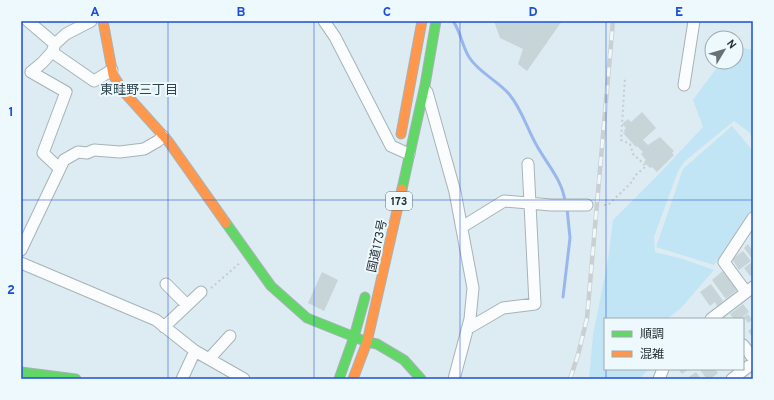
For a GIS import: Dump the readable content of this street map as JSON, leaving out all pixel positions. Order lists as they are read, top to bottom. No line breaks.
{"streets":{"main road":["173","国道173号"]},"districts":["東畦野三丁目"],"legend":["順調","混雑"],"north":"top right","grid":{"columns":["A","B","C","D","E"],"rows":["1","2"]}}
